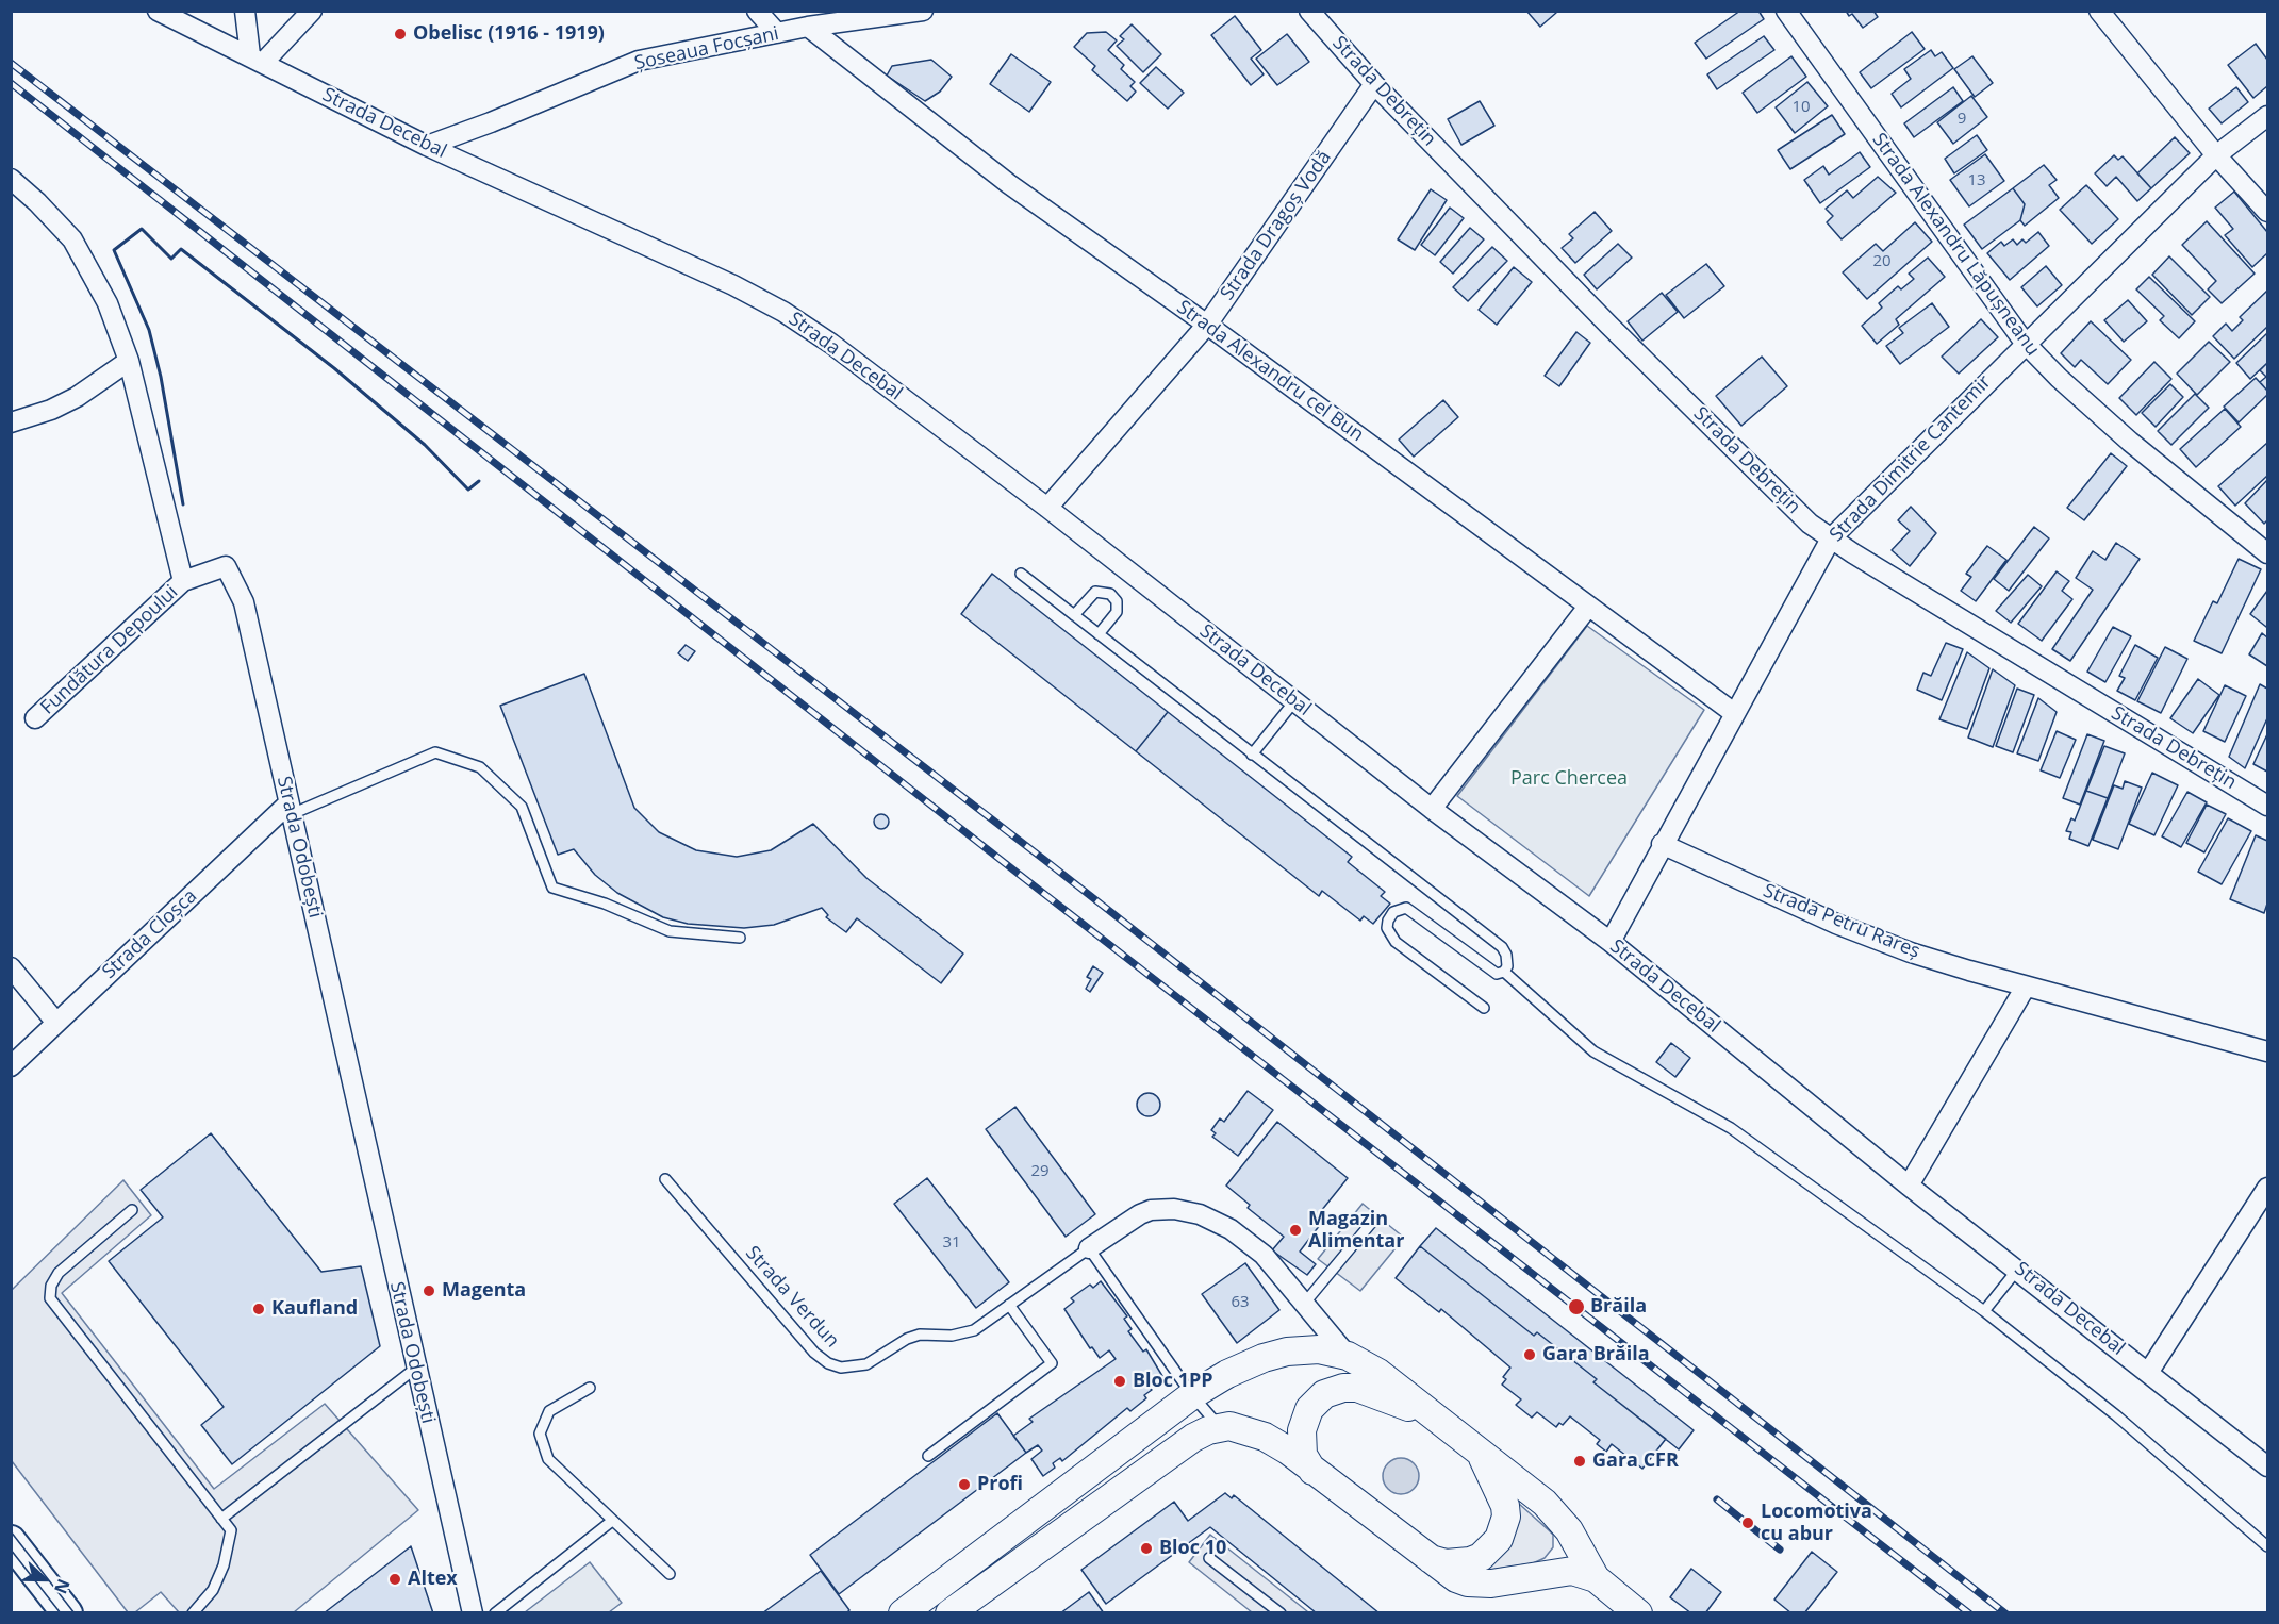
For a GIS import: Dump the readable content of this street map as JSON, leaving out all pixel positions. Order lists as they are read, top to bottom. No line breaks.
{"streets":{"street":["Șoseaua Focșani","Strada Debrețin","Strada Decebal","Strada Dragoș Vodă","Strada Alexandru Lăpușneanu","Strada Alexandru cel Bun","Strada Dimitrie Cantemir","Fundătura Depoului","Strada Odobești","Strada Petru Rareș","Strada Cloșca"],"lane":["Strada Verdun"]},"crossings":[["Șoseaua Focșani","Strada Decebal"],["Șoseaua Focșani","Strada Alexandru cel Bun"],["Strada Debrețin","Strada Dragoș Vodă"],["Strada Debrețin","Strada Dimitrie Cantemir"],["Strada Decebal","Strada Dragoș Vodă"],["Strada Decebal","Strada Dimitrie Cantemir"],["Strada Dragoș Vodă","Strada Alexandru cel Bun"],["Strada Alexandru Lăpușneanu","Strada Dimitrie Cantemir"],["Strada Alexandru cel Bun","Strada Dimitrie Cantemir"],["Strada Dimitrie Cantemir","Strada Petru Rareș"],["Fundătura Depoului","Strada Odobești"],["Strada Odobești","Strada Cloșca"]],"parks":["Parc Chercea"],"places":["Obelisc (1916 - 1919)","Magazin Alimentar","Magenta","Brăila","Kaufland","Gara Brăila","Bloc 1PP","Gara CFR","Profi","Locomotiva cu abur","Bloc 10","Altex"],"house_numbers":["10","9","13","20","29","31","63"],"north":"right"}
